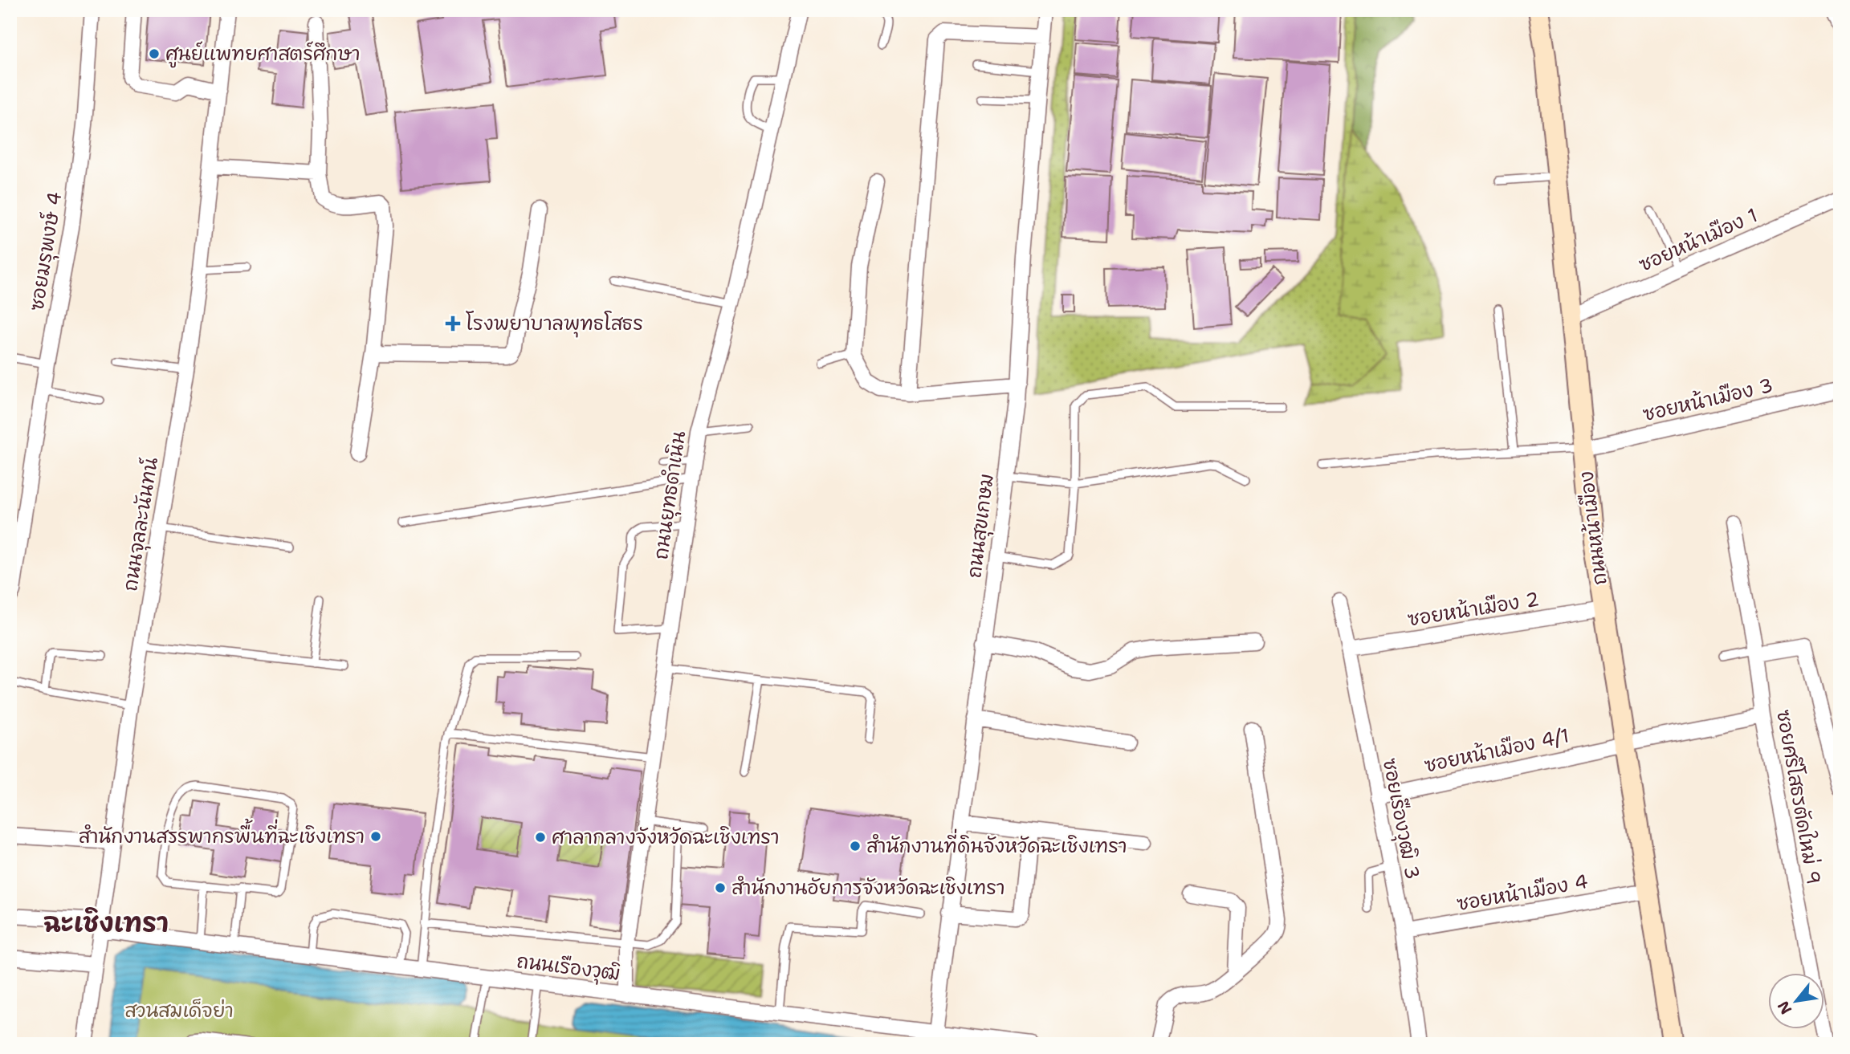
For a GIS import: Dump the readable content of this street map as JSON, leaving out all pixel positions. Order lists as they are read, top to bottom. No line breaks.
{"streets":{"street":["ซอยหน้าเมือง 1","ซอยมรุพงษ์ 4","ซอยหน้าเมือง 3","ถนนยุทธดำเนิน","ถนนจุลละนันทน์","ถนนสุขเกษม","ถนนหน้าเมือง","ซอยหน้าเมือง 2","ซอยหน้าเมือง 4/1","ซอยศรีโสธรตัดใหม่ 9","ซอยเรืองวุฒิ 3","ซอยหน้าเมือง 4","ถนนเรืองวุฒิ"]},"crossings":[["ซอยหน้าเมือง 1","ถนนหน้าเมือง"],["ซอยหน้าเมือง 3","ถนนหน้าเมือง"],["ถนนยุทธดำเนิน","ถนนเรืองวุฒิ"],["ถนนจุลละนันทน์","ถนนเรืองวุฒิ"],["ถนนสุขเกษม","ถนนเรืองวุฒิ"],["ถนนหน้าเมือง","ซอยหน้าเมือง 2"],["ถนนหน้าเมือง","ซอยหน้าเมือง 4/1"],["ถนนหน้าเมือง","ซอยหน้าเมือง 4"],["ซอยหน้าเมือง 2","ซอยเรืองวุฒิ 3"],["ซอยหน้าเมือง 4/1","ซอยศรีโสธรตัดใหม่ 9"],["ซอยหน้าเมือง 4/1","ซอยเรืองวุฒิ 3"],["ซอยเรืองวุฒิ 3","ซอยหน้าเมือง 4"]],"districts":["ฉะเชิงเทรา"],"parks":["สวนสมเด็จย่า"],"places":{"other":["ศูนย์แพทยศาสตร์ศึกษา","สำนักงานสรรพากรพื้นที่ฉะเชิงเทรา","ศาลากลางจังหวัดฉะเชิงเทรา","สำนักงานที่ดินจังหวัดฉะเชิงเทรา","สำนักงานอัยการจังหวัดฉะเชิงเทรา"],"health":["โรงพยาบาลพุทธโสธร"]},"north":"bottom left"}
